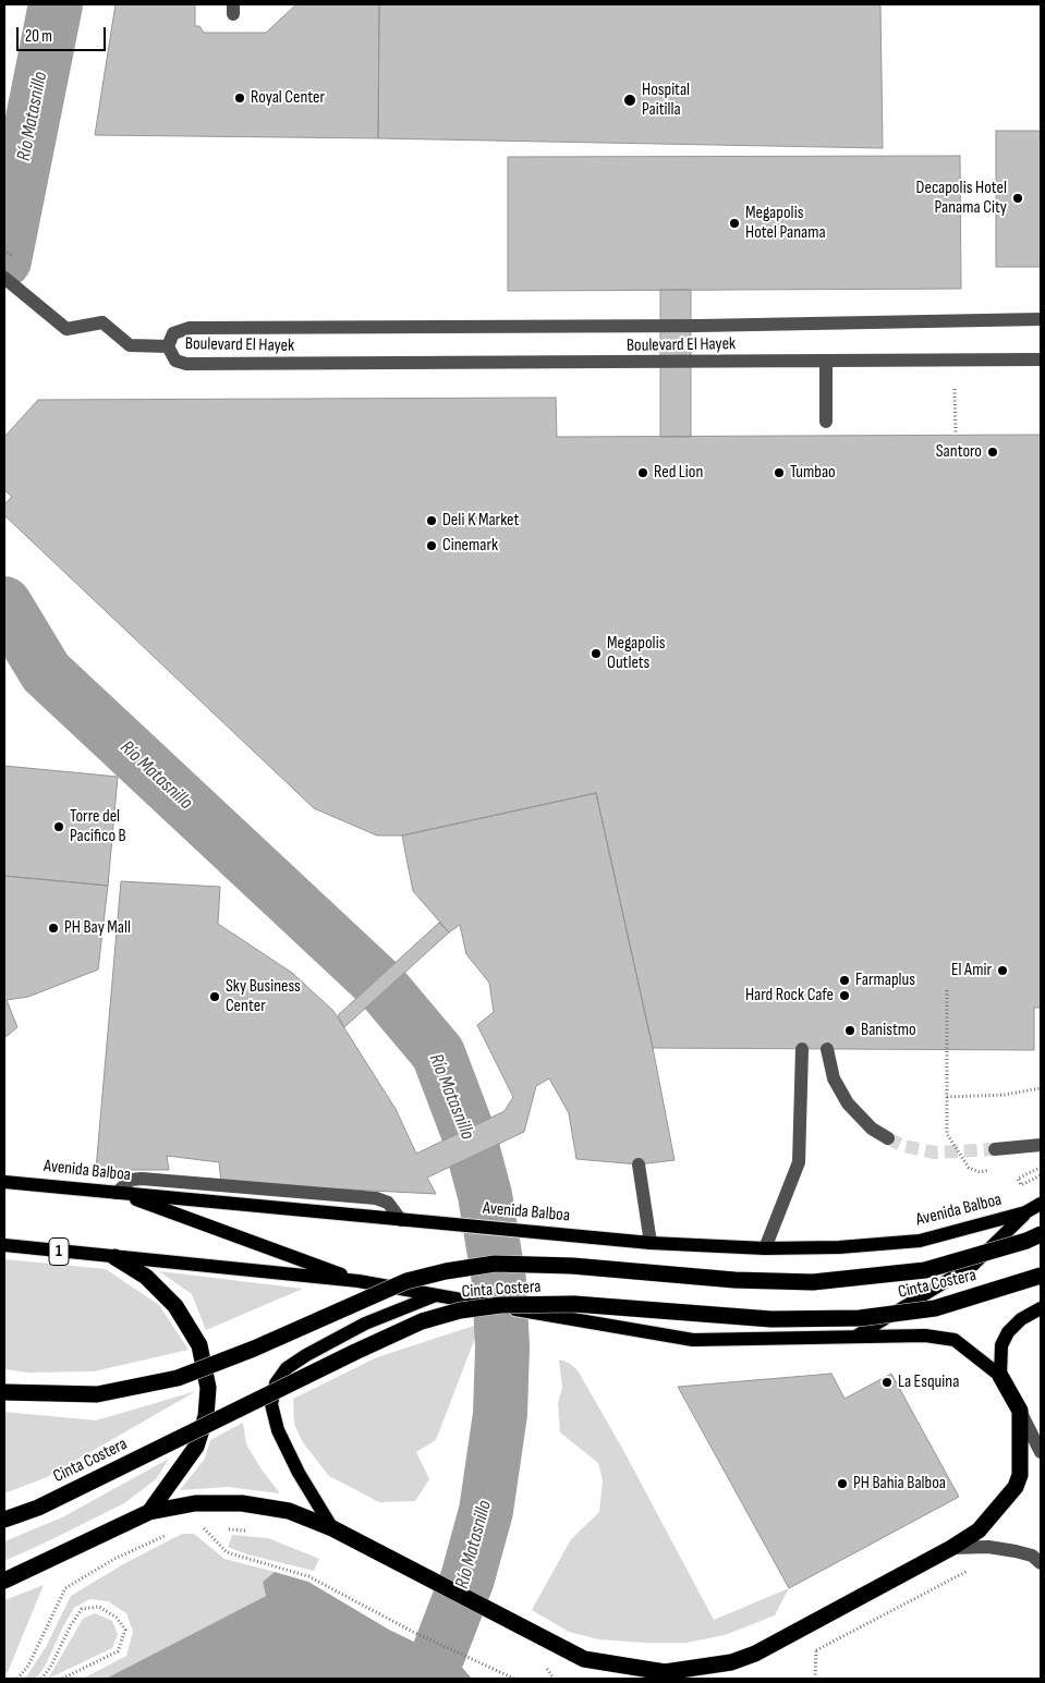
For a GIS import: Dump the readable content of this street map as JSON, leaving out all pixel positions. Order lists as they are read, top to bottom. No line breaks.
{"streets":{"highway":["Cinta Costera"],"main road":["Avenida Balboa","1"],"street":["Boulevard El Hayek"]},"water":["Río Matasnillo"],"places":["Royal Center","Hospital Paitilla","Decapolis Hotel Panama City","Megapolis Hotel Panama","Santoro","Red Lion","Tumbao","Deli K Market","Cinemark","Megapolis Outlets","Torre del Pacifico B","PH Bay Mall","El Amir","Farmaplus","Hard Rock Cafe","Sky Business Center","Banistmo","La Esquina","PH Bahia Balboa"],"scale_bar":"20 m"}
